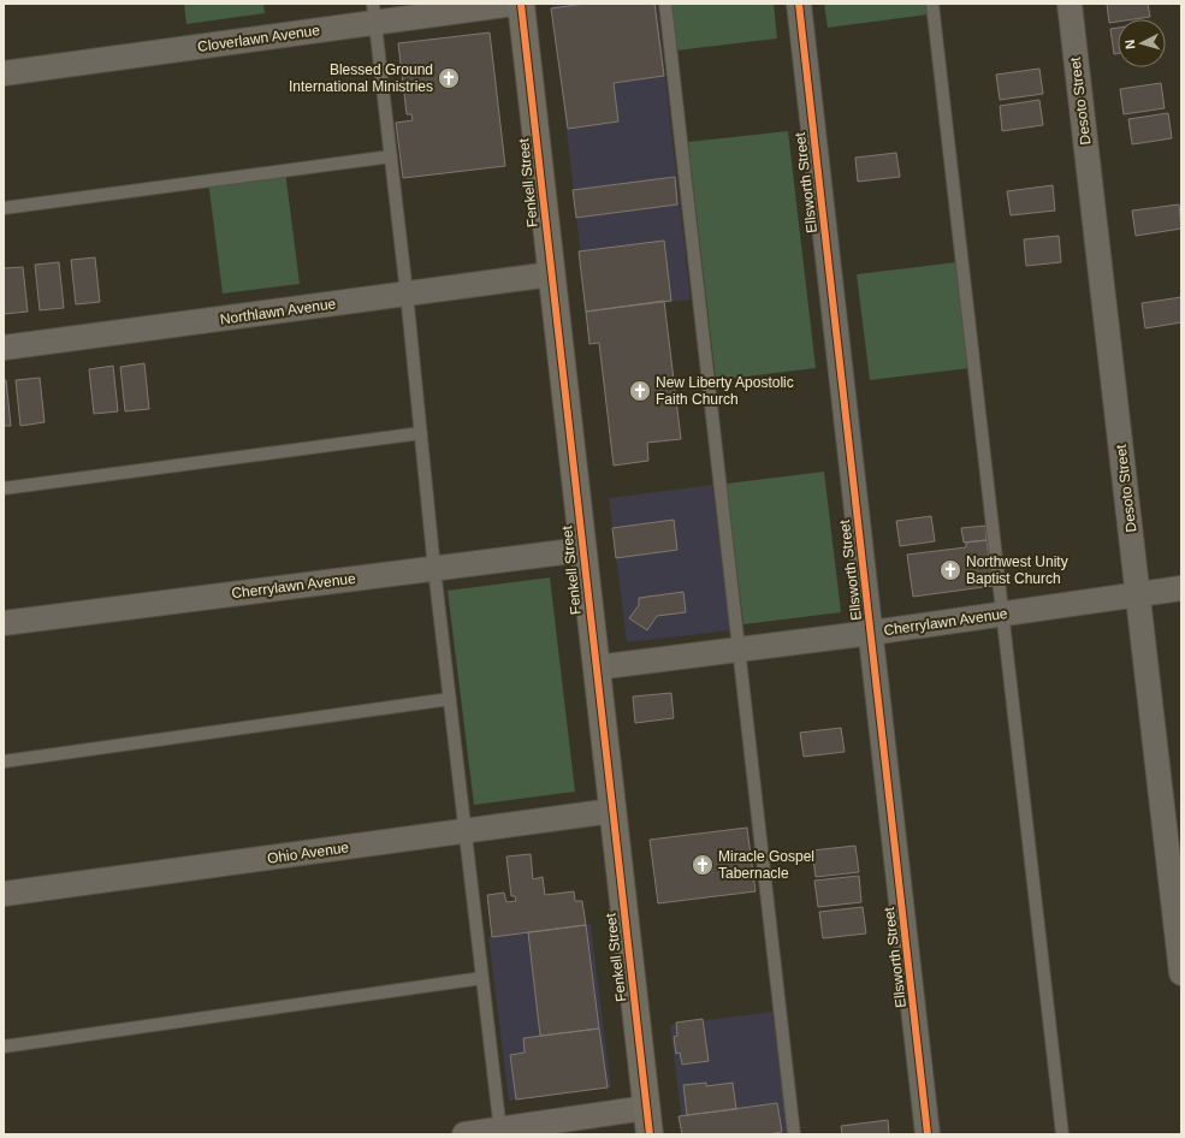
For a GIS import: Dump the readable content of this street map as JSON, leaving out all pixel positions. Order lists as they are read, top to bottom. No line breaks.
{"streets":{"street":["Cloverlawn Avenue","Desoto Street","Fenkell Street","Ellsworth Street","Northlawn Avenue","Cherrylawn Avenue","Ohio Avenue"]},"crossings":[["Desoto Street","Cherrylawn Avenue"],["Fenkell Street","Northlawn Avenue"],["Fenkell Street","Cherrylawn Avenue"],["Fenkell Street","Ohio Avenue"],["Ellsworth Street","Cherrylawn Avenue"]],"places":{"church":["Blessed Ground International Ministries","New Liberty Apostolic Faith Church","Northwest Unity Baptist Church","Miracle Gospel Tabernacle"]},"north":"left"}
